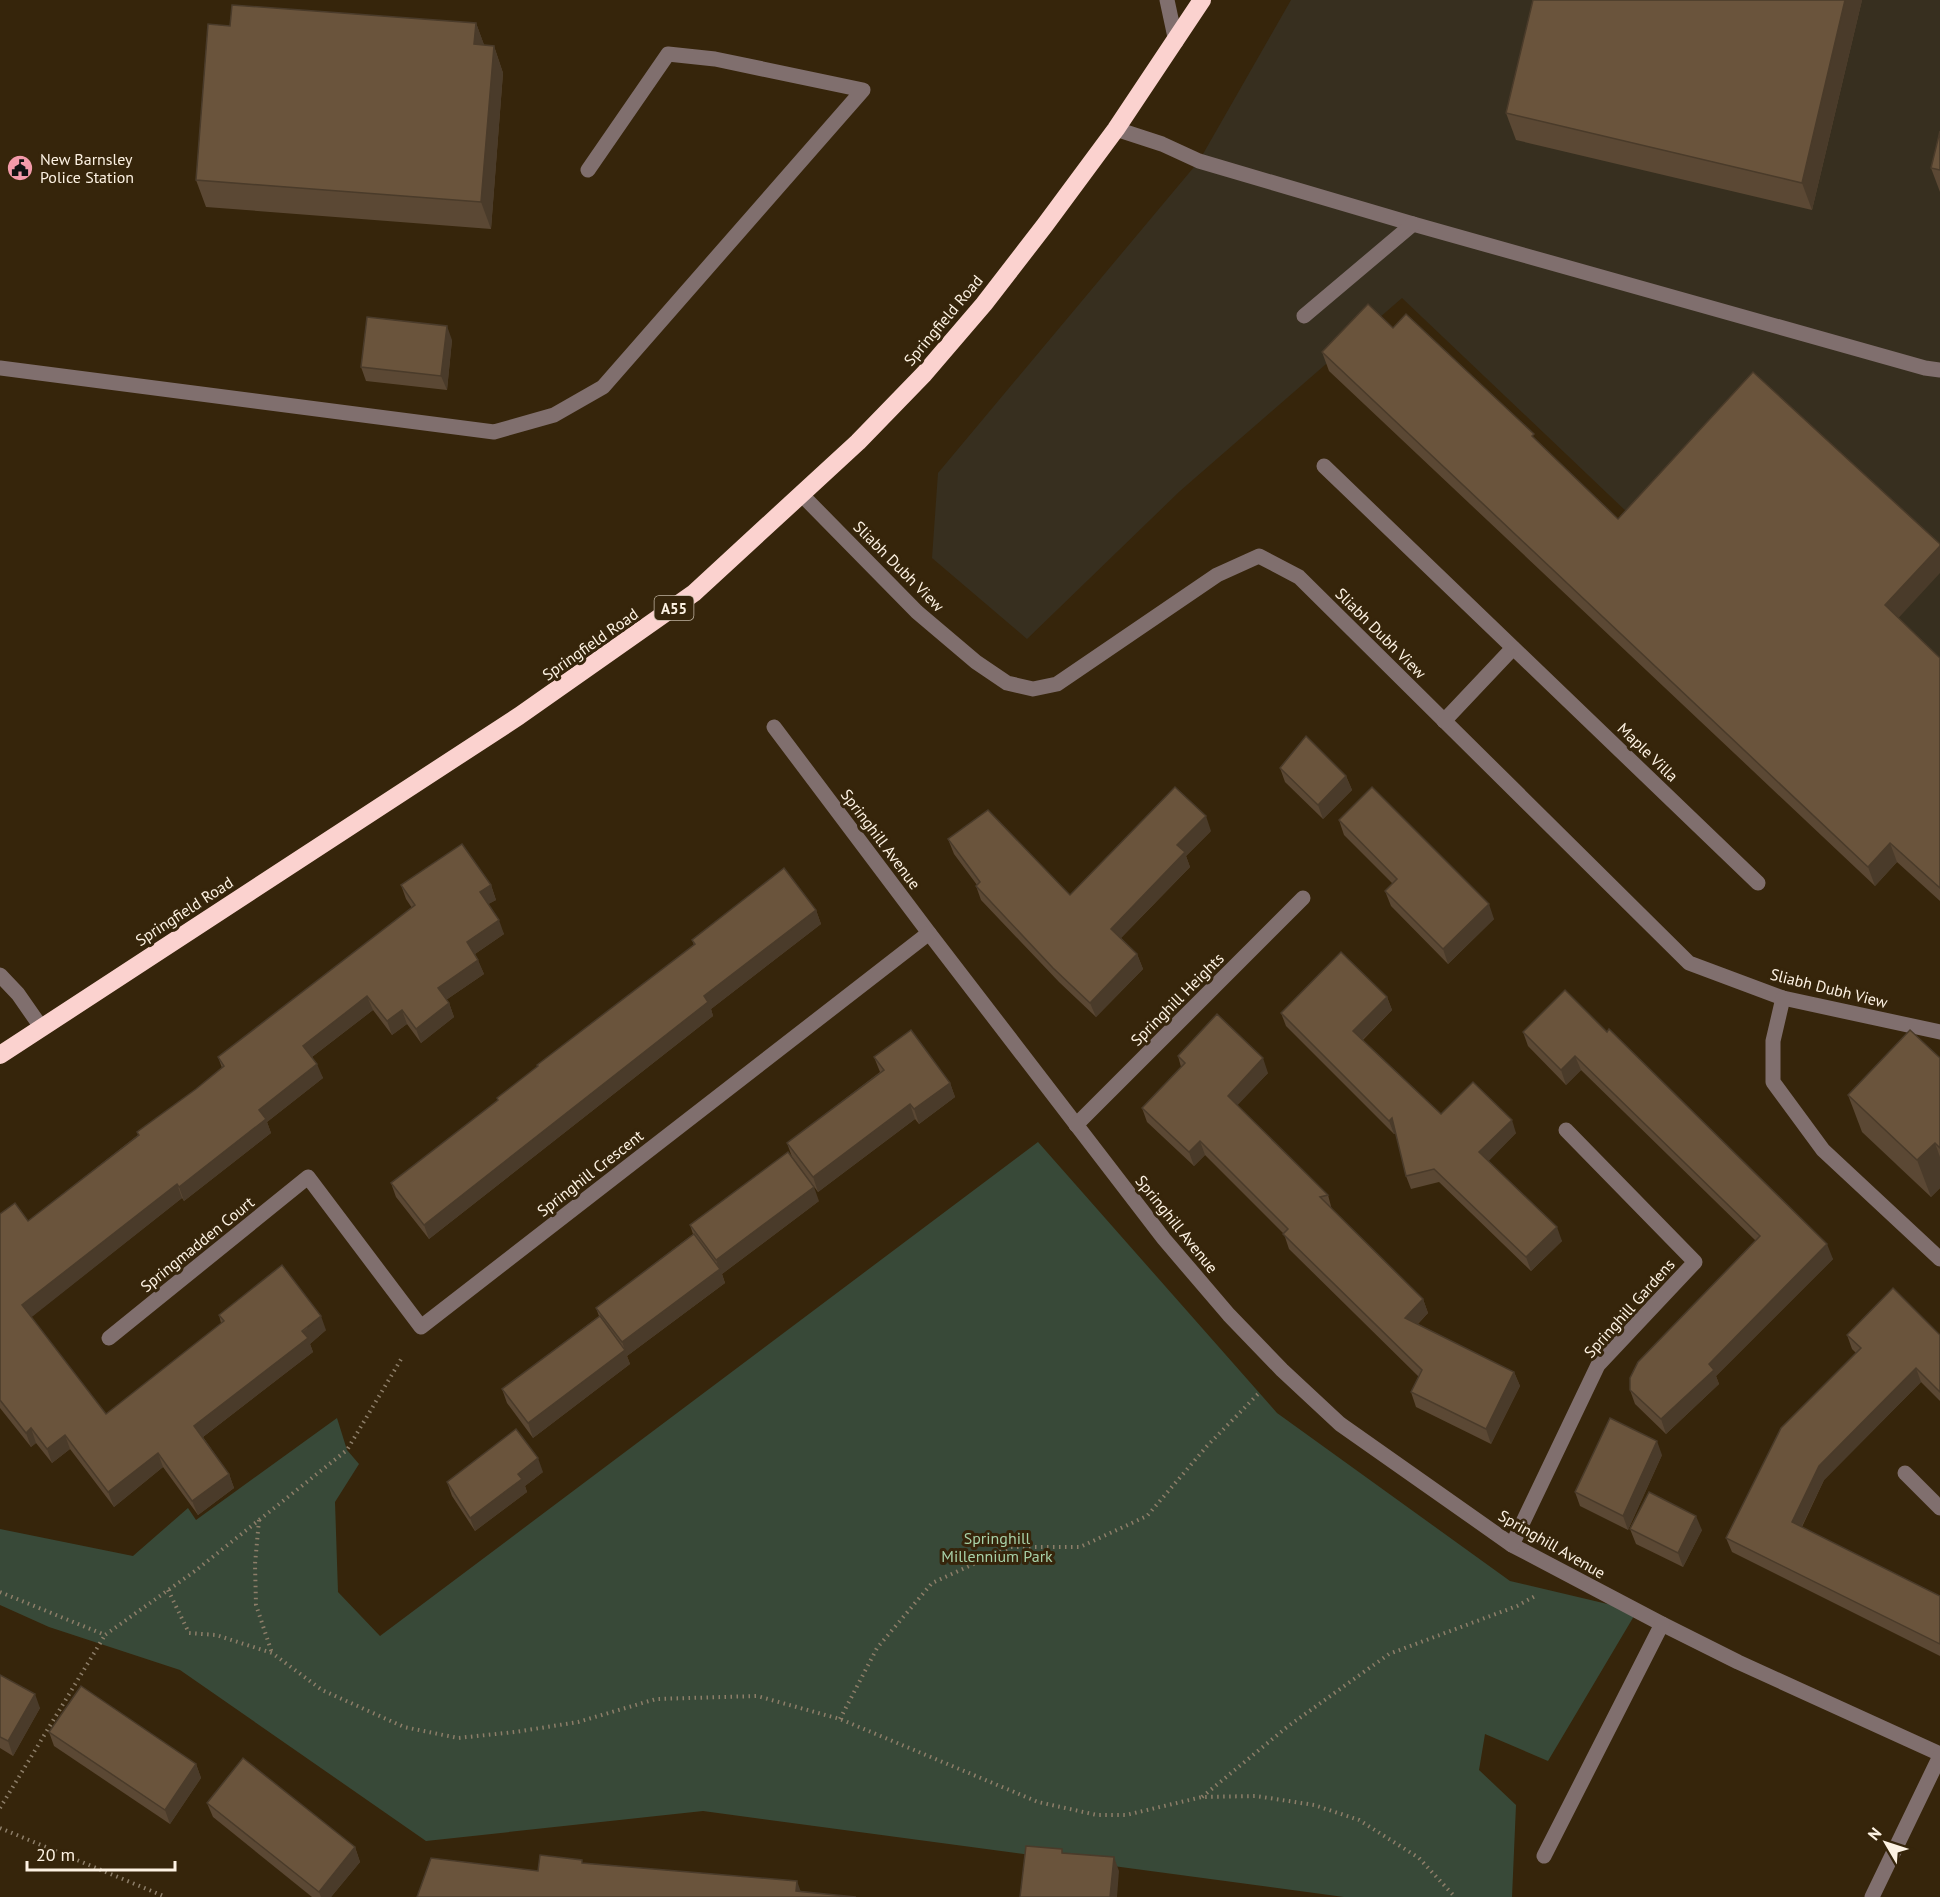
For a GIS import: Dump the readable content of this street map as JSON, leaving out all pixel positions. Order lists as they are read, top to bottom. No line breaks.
{"streets":{"highway":["Springfield Road","A55"],"street":["Sliabh Dubh View","Maple Villa","Springhill Avenue","Springhill Heights","Springhill Crescent","Springmadden Court","Springhill Gardens"]},"crossings":[["Springfield Road","Sliabh Dubh View"],["Springhill Avenue","Springhill Heights"],["Springhill Avenue","Springhill Crescent"],["Springhill Avenue","Springhill Gardens"],["Springhill Crescent","Springmadden Court"]],"parks":["Springhill Millennium Park"],"places":{"public building":["New Barnsley Police Station"]},"scale_bar":"20 m","north":"top left"}
